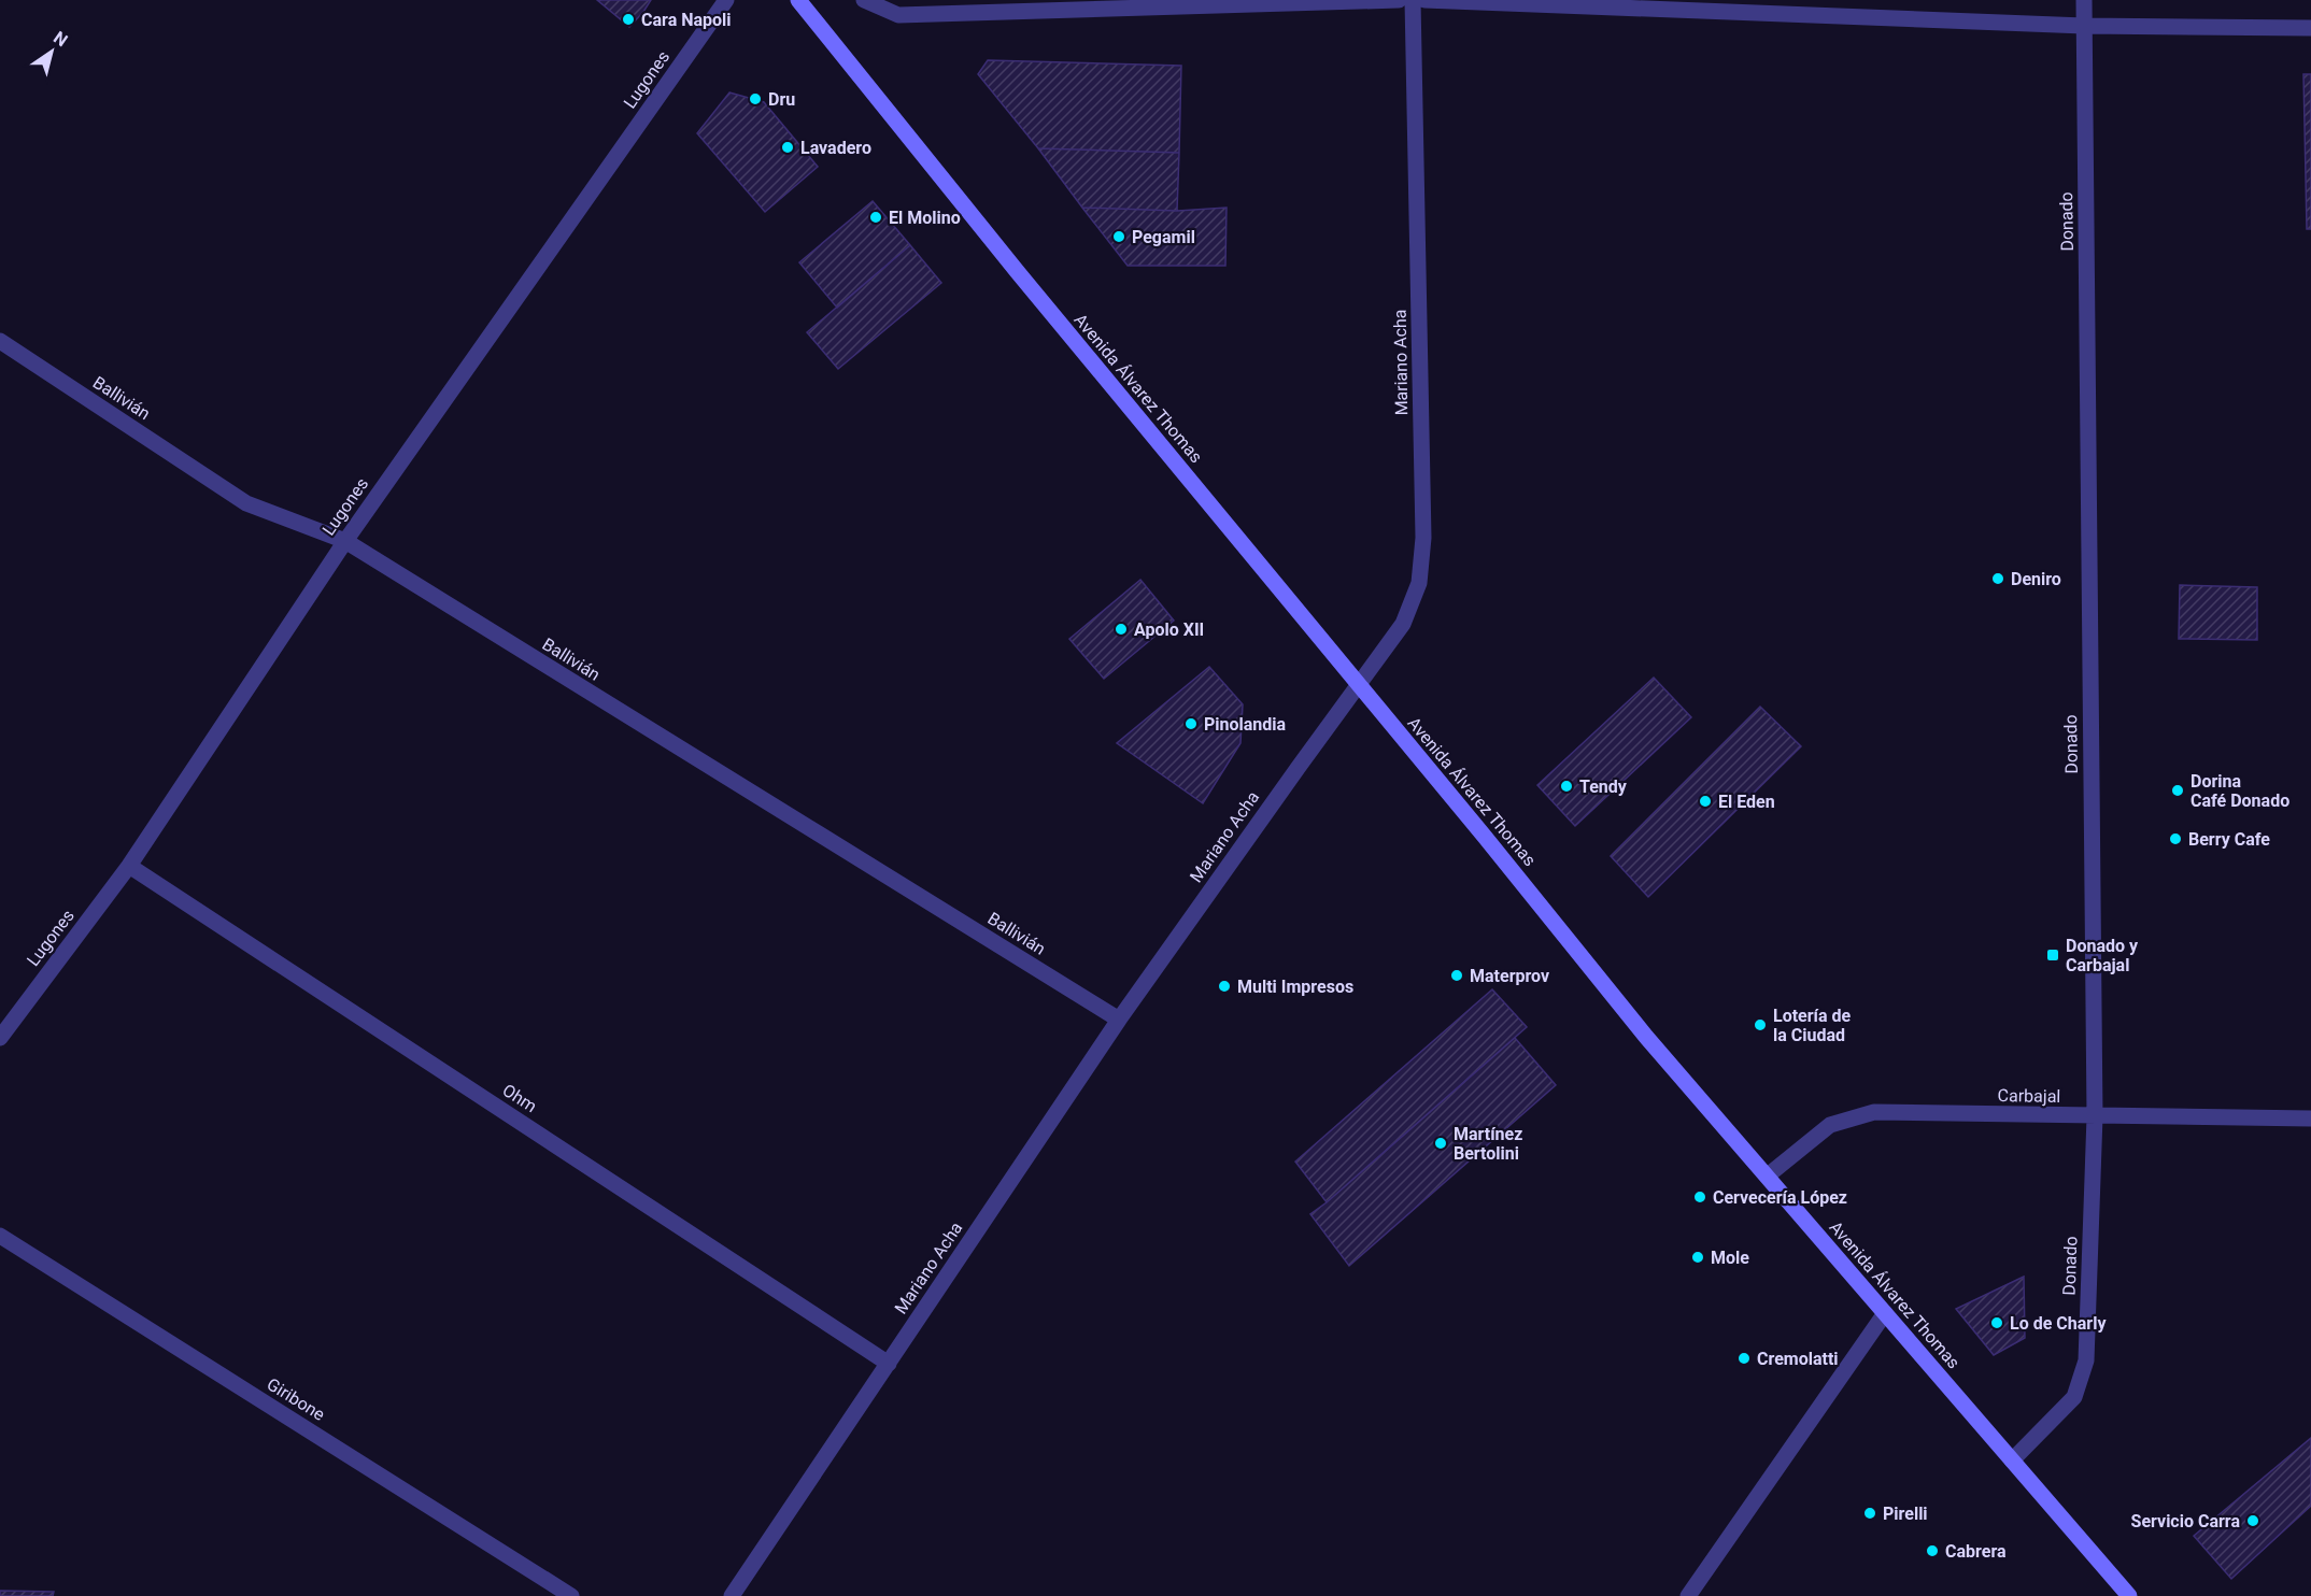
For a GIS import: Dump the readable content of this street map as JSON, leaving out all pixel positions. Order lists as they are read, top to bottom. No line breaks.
{"streets":{"main road":["Avenida Álvarez Thomas"],"street":["Lugones","Donado","Mariano Acha","Ballivián","Carbajal","Ohm","Giribone"]},"crossings":[["Lugones","Ballivián"],["Lugones","Ohm"],["Donado","Avenida Álvarez Thomas"],["Donado","Carbajal"],["Mariano Acha","Avenida Álvarez Thomas"],["Mariano Acha","Ballivián"],["Mariano Acha","Ohm"],["Avenida Álvarez Thomas","Carbajal"]],"places":{"other":["Cara Napoli","Dru","Lavadero","El Molino","Pegamil","Deniro","Apolo XII","Pinolandia","Tendy","Dorina Café Donado","El Eden","Berry Cafe","Materprov","Multi Impresos","Lotería de la Ciudad","Martínez Bertolini","Cervecería López","Mole","Lo de Charly","Cremolatti","Pirelli","Servicio Carra","Cabrera"],"transit":["Donado y Carbajal"]},"north":"top right"}
